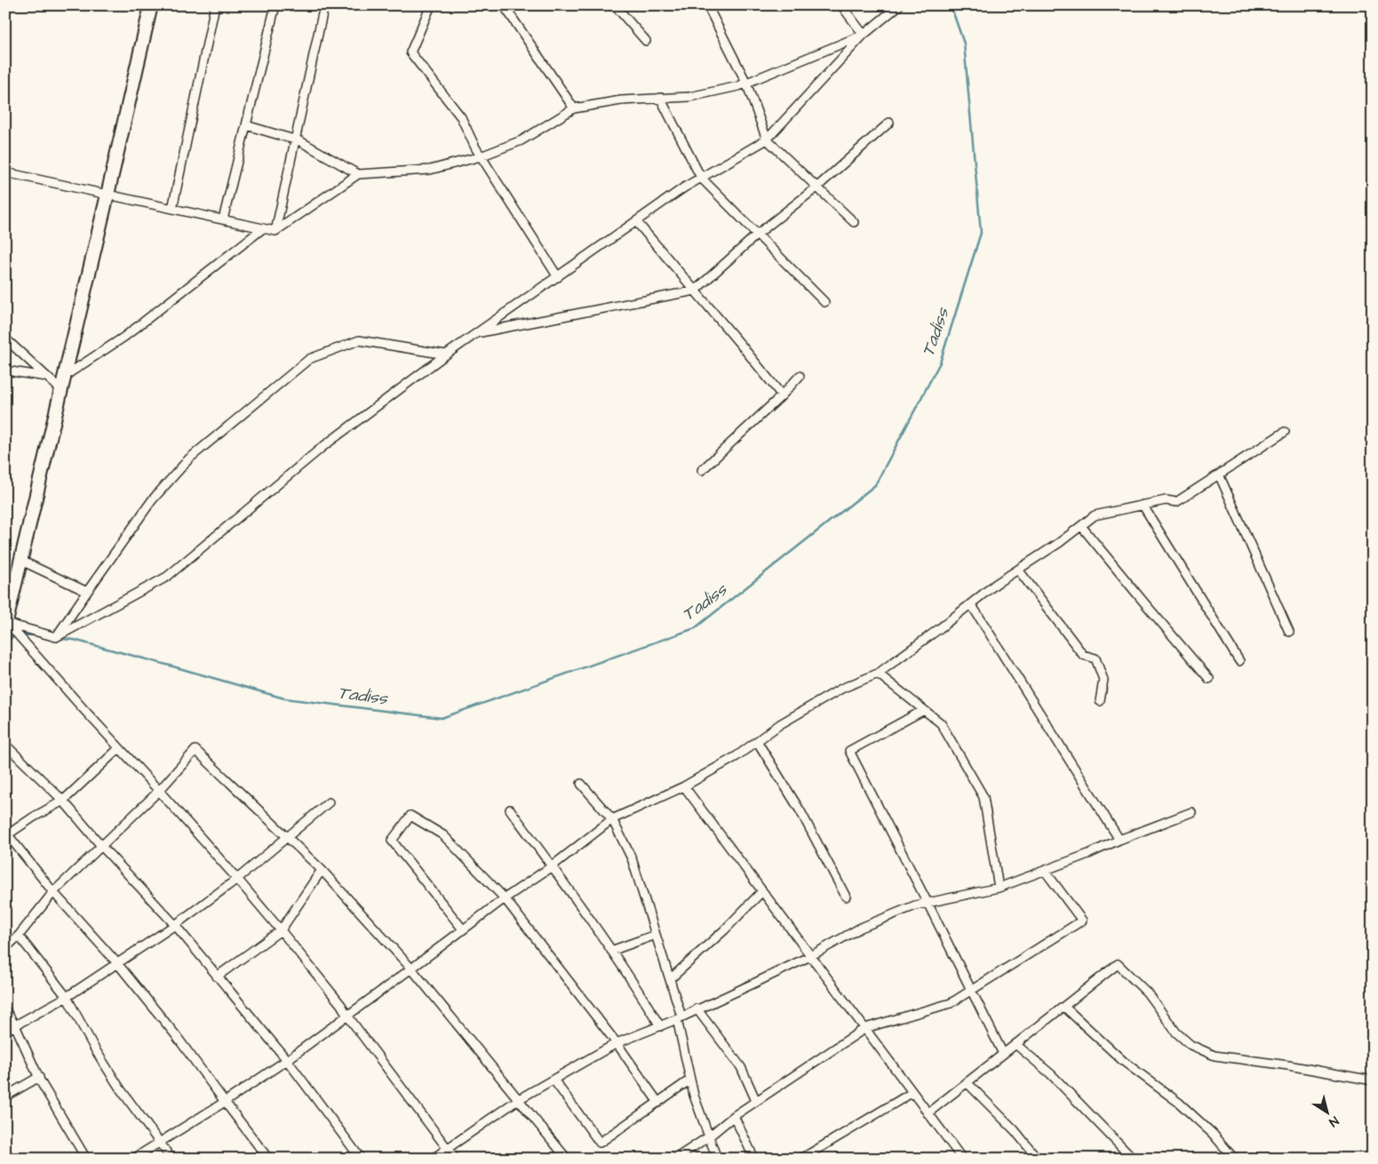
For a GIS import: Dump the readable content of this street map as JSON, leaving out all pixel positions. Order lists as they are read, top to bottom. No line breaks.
{"water":["Tadiss"],"north":"bottom right"}
